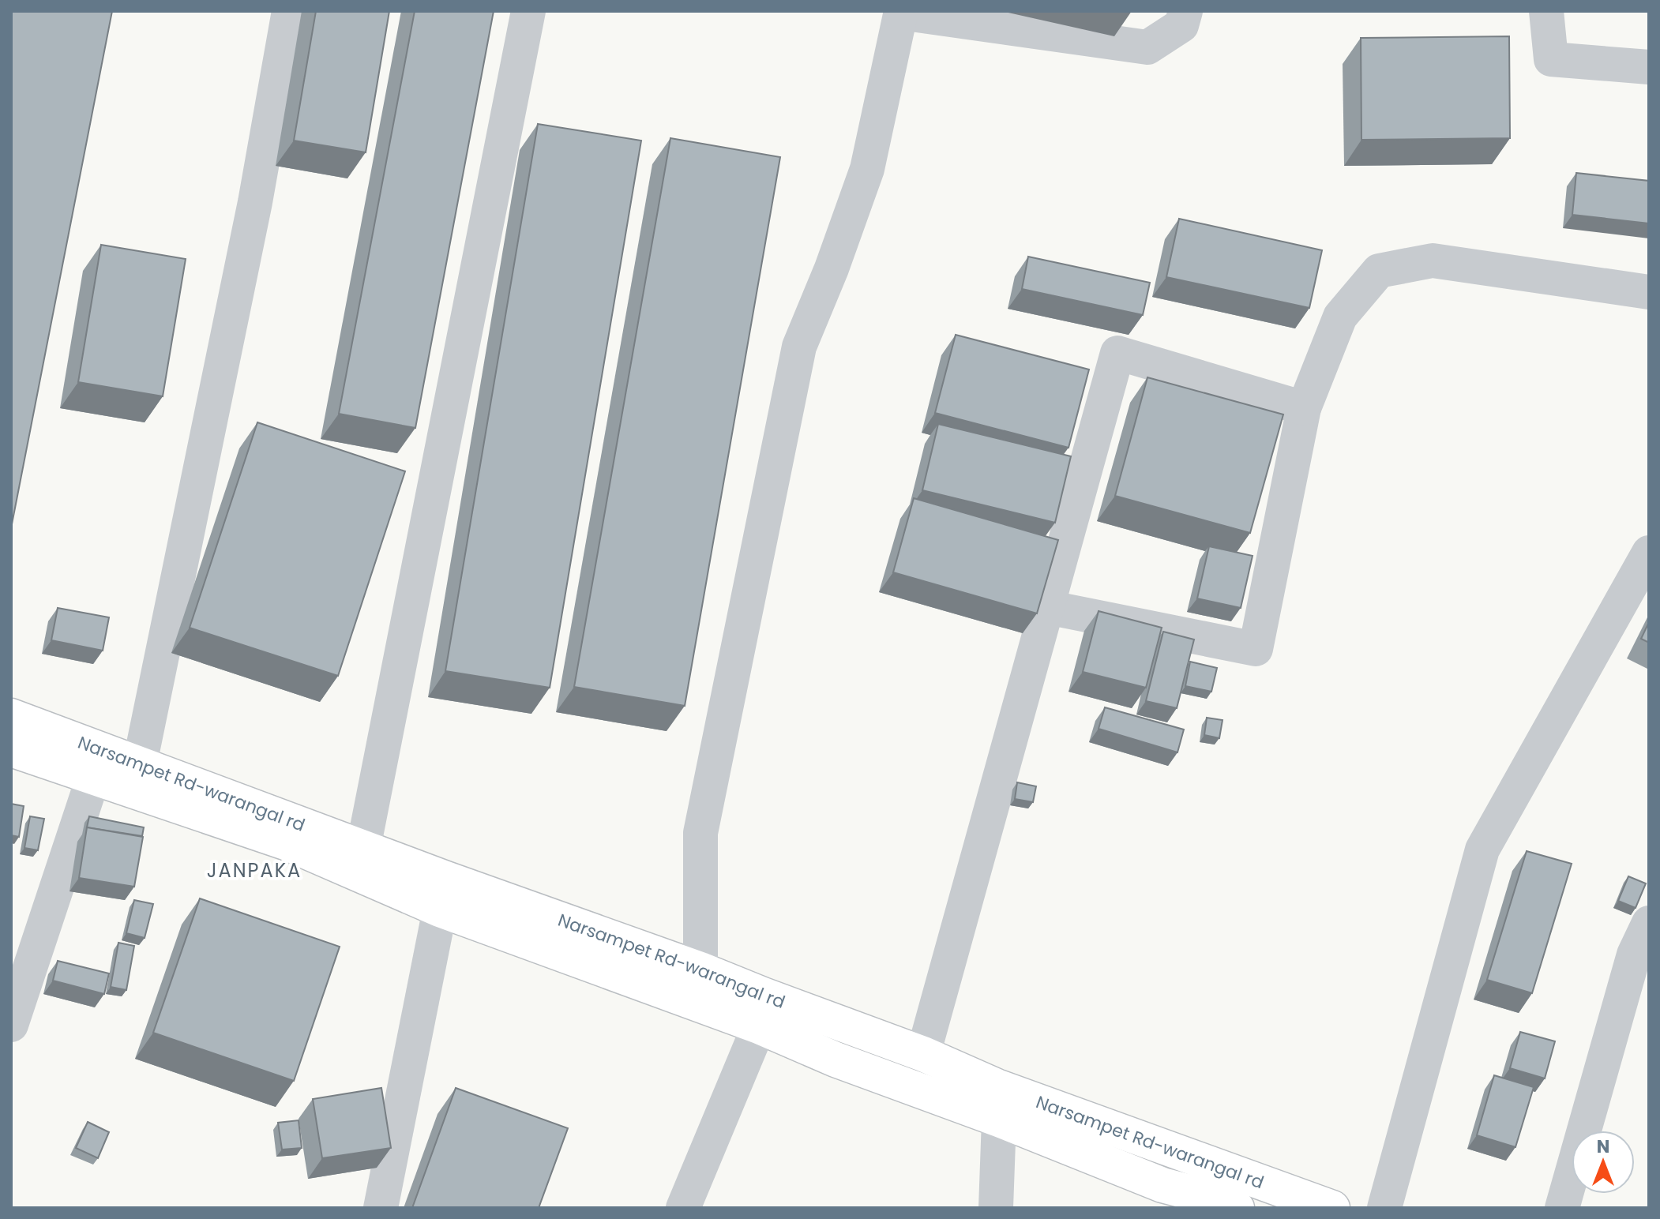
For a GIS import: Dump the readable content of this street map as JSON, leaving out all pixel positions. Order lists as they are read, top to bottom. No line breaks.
{"streets":{"main road":["Narsampet Rd-warangal rd"]},"districts":["JANPAKA"],"north":"top"}
